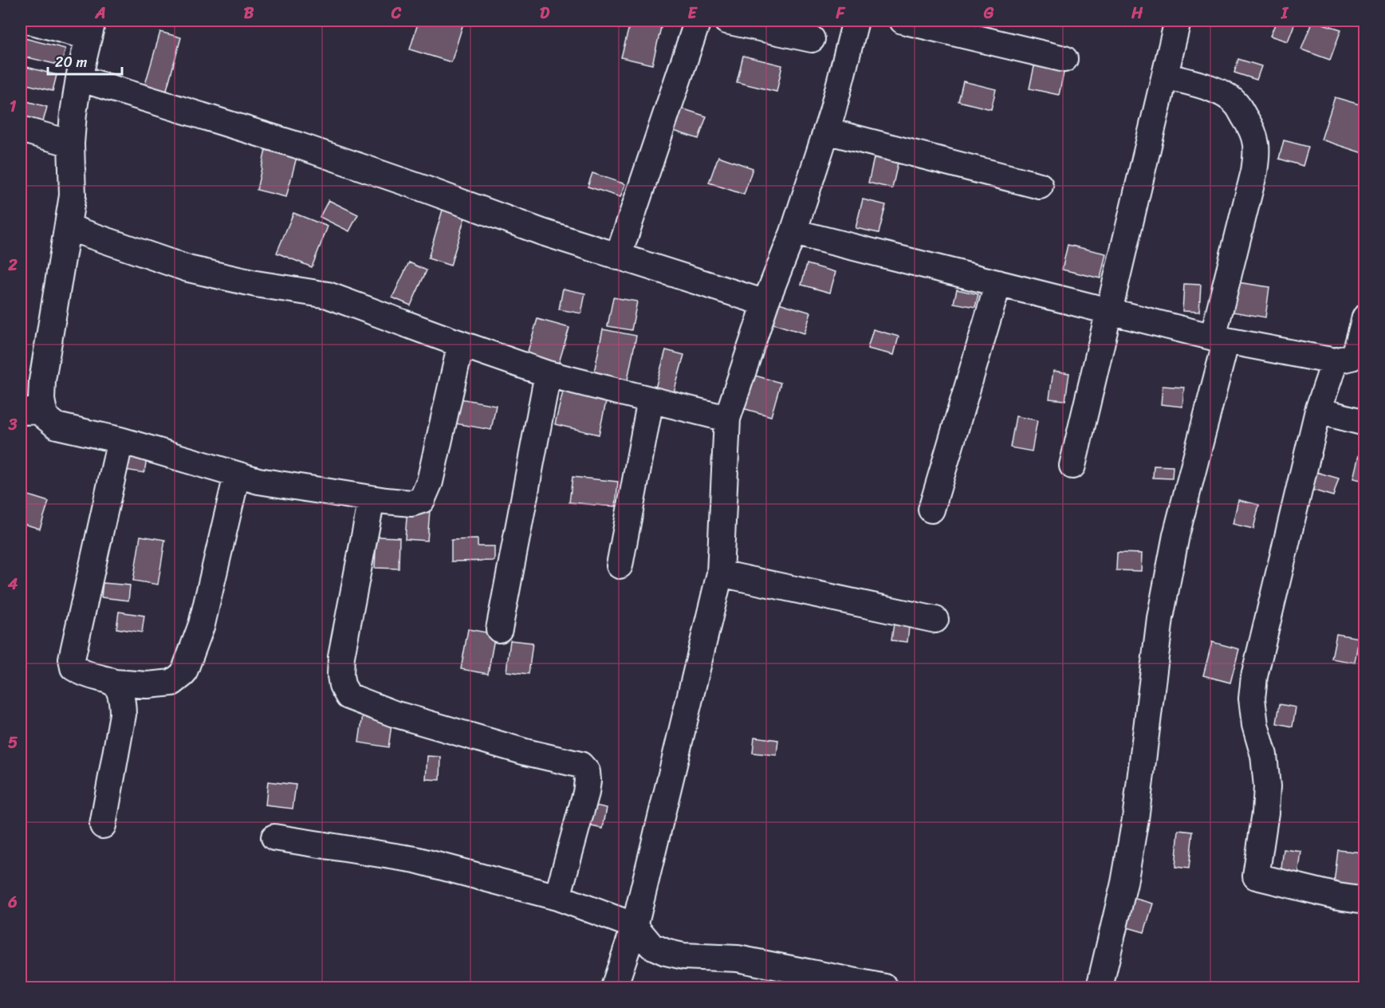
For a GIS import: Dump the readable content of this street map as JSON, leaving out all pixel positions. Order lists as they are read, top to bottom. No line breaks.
{"scale_bar":"20 m","grid":{"columns":["A","B","C","D","E","F","G","H","I"],"rows":["1","2","3","4","5","6"]}}
